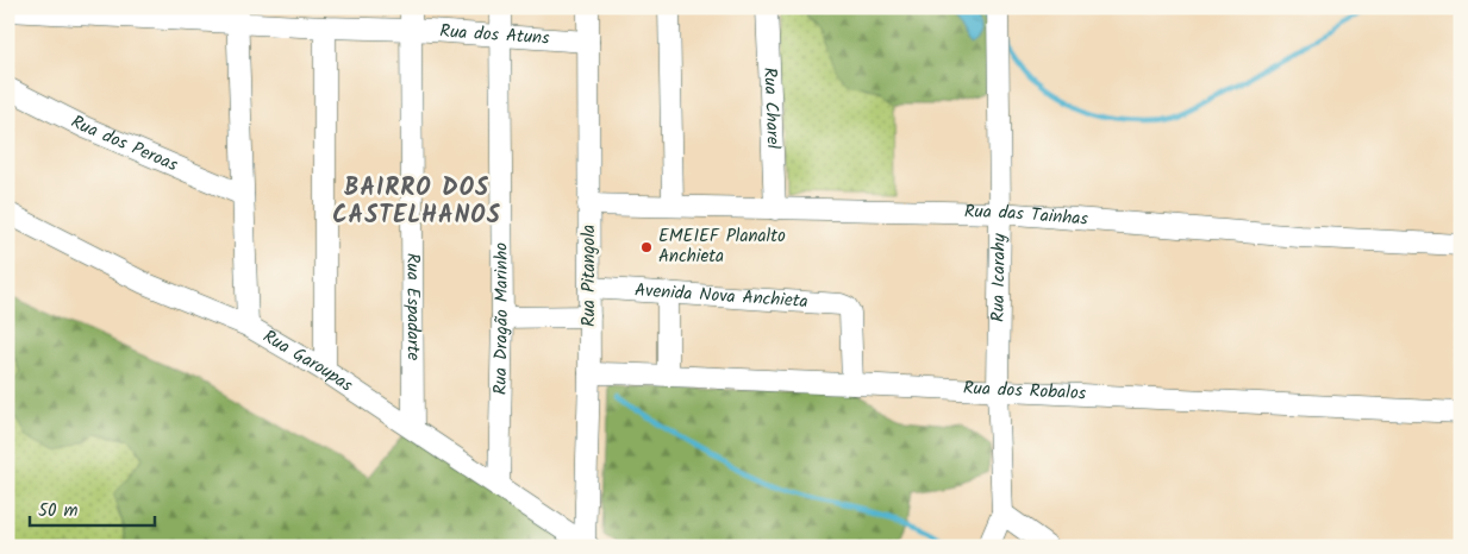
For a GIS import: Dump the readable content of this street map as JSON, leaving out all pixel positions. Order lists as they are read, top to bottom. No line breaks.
{"streets":{"street":["Rua dos Atuns","Rua Charel","Rua dos Peroas","Rua das Tainhas","Rua Pitangola","Rua Icarahy","Avenida Nova Anchieta","Rua Espadarte","Rua Dragão Marinho","Rua Garoupas","Rua dos Robalos"]},"crossings":[["Rua dos Atuns","Rua Pitangola"],["Rua dos Atuns","Rua Espadarte"],["Rua dos Atuns","Rua Dragão Marinho"],["Rua Charel","Rua das Tainhas"],["Rua das Tainhas","Rua Pitangola"],["Rua das Tainhas","Rua Icarahy"],["Rua Pitangola","Avenida Nova Anchieta"],["Rua Pitangola","Rua Garoupas"],["Rua Pitangola","Rua dos Robalos"],["Rua Icarahy","Rua dos Robalos"],["Avenida Nova Anchieta","Rua dos Robalos"],["Rua Espadarte","Rua Garoupas"],["Rua Dragão Marinho","Rua Garoupas"]],"districts":["BAIRRO DOS CASTELHANOS"],"places":["EMEIEF Planalto Anchieta"],"scale_bar":"50 m"}
